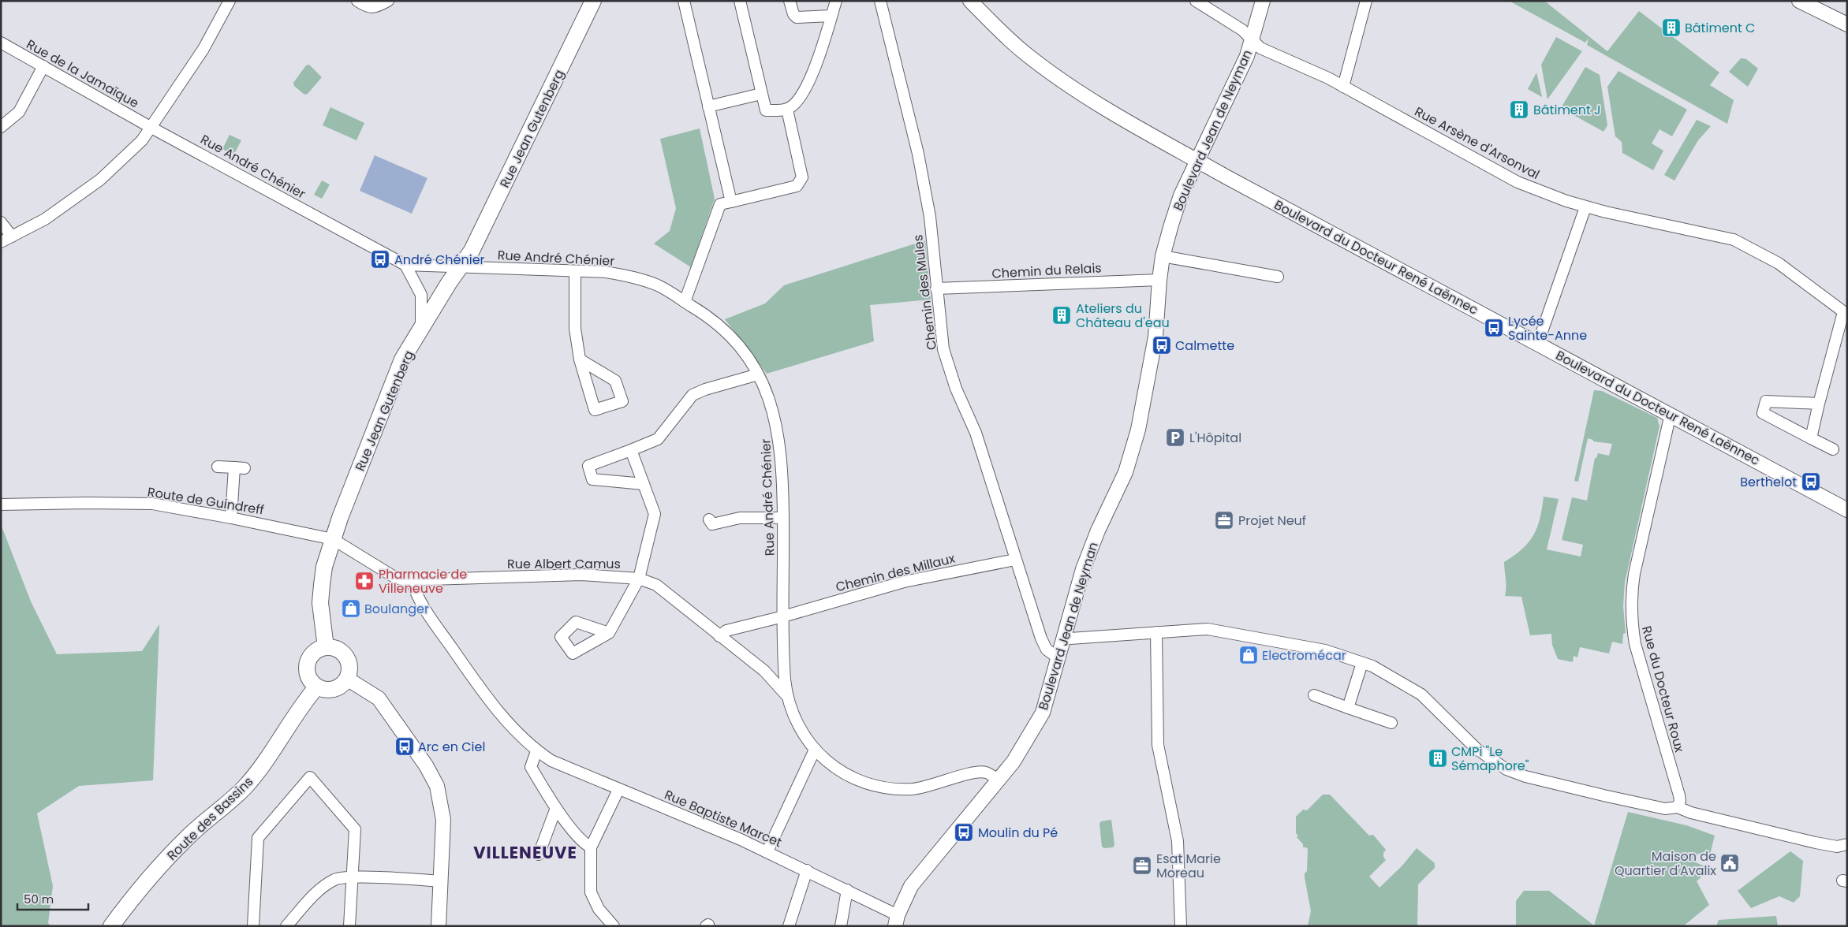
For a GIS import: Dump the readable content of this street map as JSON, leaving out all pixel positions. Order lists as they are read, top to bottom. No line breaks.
{"streets":{"main road":["Rue Jean Gutenberg","Route des Bassins"],"street":["Rue de la Jamaïque","Boulevard Jean de Neyman","Rue Arsène d'Arsonval","Rue André Chénier","Boulevard du Docteur René Laënnec","Chemin du Relais","Chemin des Mules","Route de Guindreff","Rue Albert Camus","Chemin des Millaux","Rue du Docteur Roux","Rue Baptiste Marcet"]},"crossings":[["Rue de la Jamaïque","Rue André Chénier"],["Rue Jean Gutenberg","Rue André Chénier"],["Rue Jean Gutenberg","Route de Guindreff"],["Rue Jean Gutenberg","Route des Bassins"],["Boulevard Jean de Neyman","Rue Arsène d'Arsonval"],["Boulevard Jean de Neyman","Boulevard du Docteur René Laënnec"],["Boulevard Jean de Neyman","Chemin du Relais"],["Boulevard Jean de Neyman","Chemin des Mules"],["Boulevard Jean de Neyman","Rue Albert Camus"],["Boulevard Jean de Neyman","Rue Baptiste Marcet"],["Rue André Chénier","Rue Albert Camus"],["Rue André Chénier","Chemin des Millaux"],["Boulevard du Docteur René Laënnec","Rue du Docteur Roux"],["Chemin du Relais","Chemin des Mules"],["Chemin des Mules","Chemin des Millaux"],["Rue Albert Camus","Chemin des Millaux"],["Rue Albert Camus","Rue Baptiste Marcet"]],"districts":["VILLENEUVE"],"places":{"building":["Bâtiment C","Bâtiment J","Ateliers du Château d'eau","CMPi \"Le Sémaphore\""],"bus stop":["André Chénier","Lycée Sainte-Anne","Calmette","Berthelot","Arc en Ciel","Moulin du Pé"],"parking":["L'Hôpital"],"office":["Projet Neuf","Esat Marie Moreau"],"pharmacy":["Pharmacie de Villeneuve"],"shop":["Boulanger","Electromécar"],"public building":["Maison de Quartier d'Avalix"]},"scale_bar":"50 m"}
